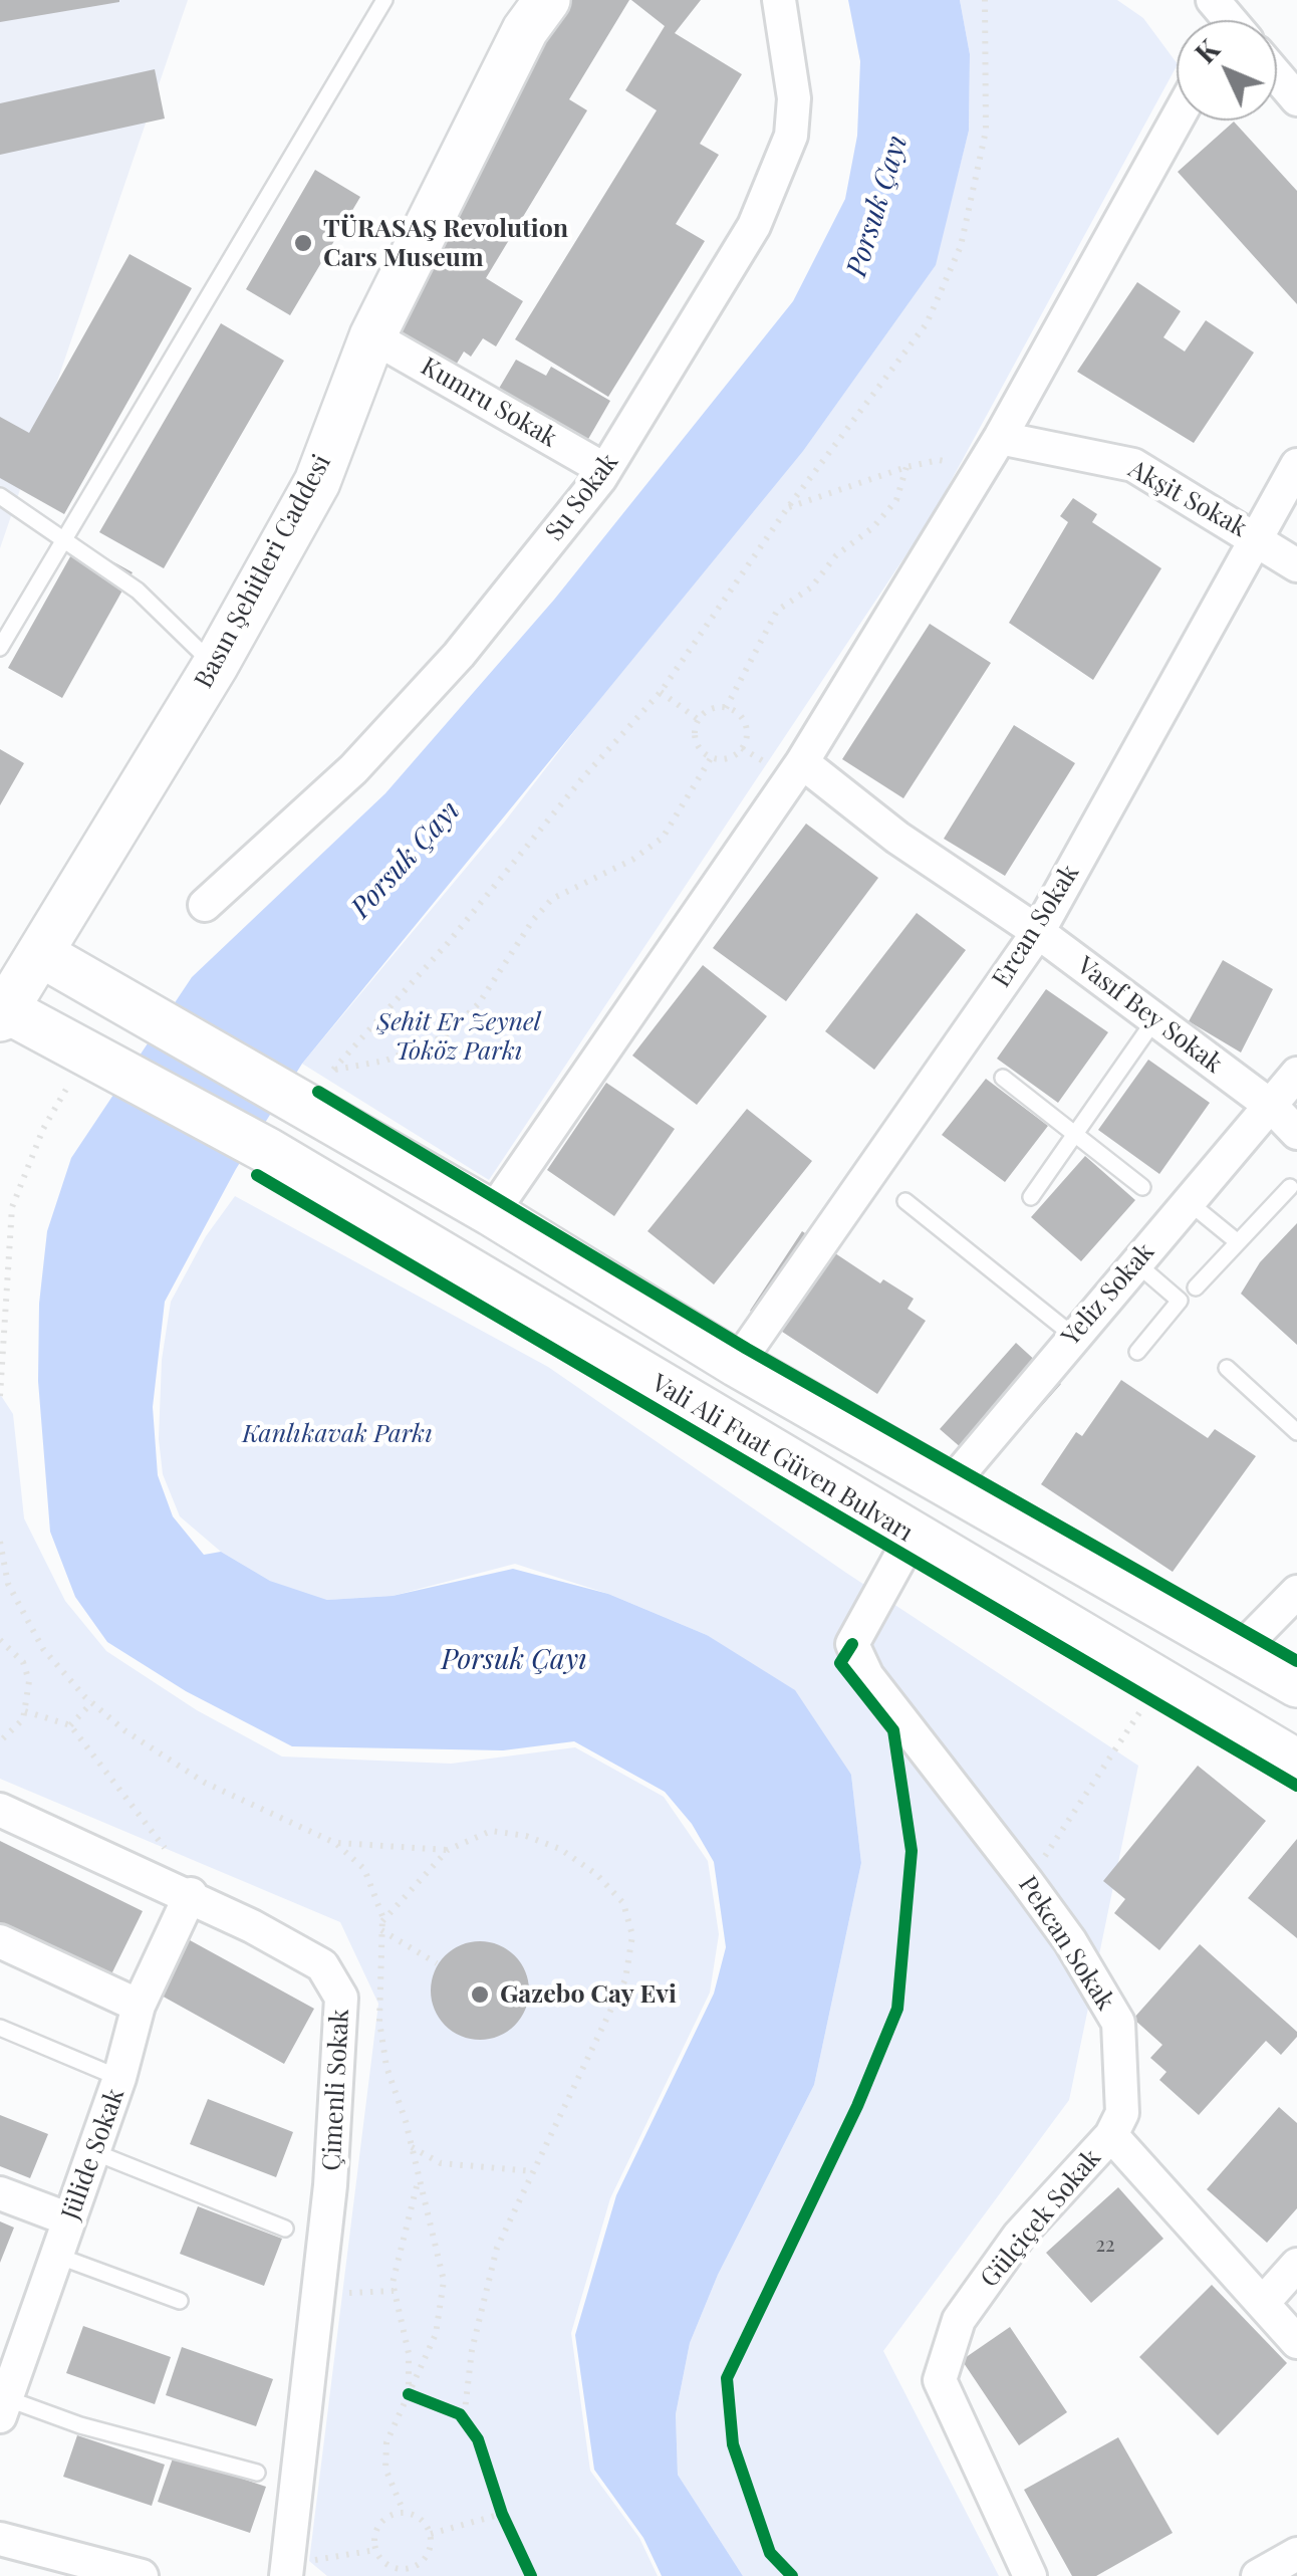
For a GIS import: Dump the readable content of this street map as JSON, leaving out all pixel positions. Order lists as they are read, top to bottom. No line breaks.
{"streets":{"main road":["Basın Şehitleri Caddesi","Vali Ali Fuat Güven Bulvarı"],"street":["Kumru Sokak","Su Sokak","Akşit Sokak","Ercan Sokak","Vasıf Bey Sokak","Yeliz Sokak","Pekcan Sokak","Çimenli Sokak","Jülide Sokak","Gülçiçek Sokak"]},"crossings":[["Kumru Sokak","Su Sokak"],["Kumru Sokak","Basın Şehitleri Caddesi"],["Akşit Sokak","Ercan Sokak"],["Basın Şehitleri Caddesi","Vali Ali Fuat Güven Bulvarı"],["Ercan Sokak","Vasıf Bey Sokak"],["Vasıf Bey Sokak","Yeliz Sokak"],["Vali Ali Fuat Güven Bulvarı","Pekcan Sokak"],["Pekcan Sokak","Gülçiçek Sokak"],["Çimenli Sokak","Jülide Sokak"]],"water":["Porsuk Çayı"],"parks":["Şehit Er Zeynel Toköz Parkı","Kanlıkavak Parkı"],"places":["TÜRASAŞ Revolution Cars Museum","Gazebo Cay Evi"],"house_numbers":["22"],"north":"top left"}
